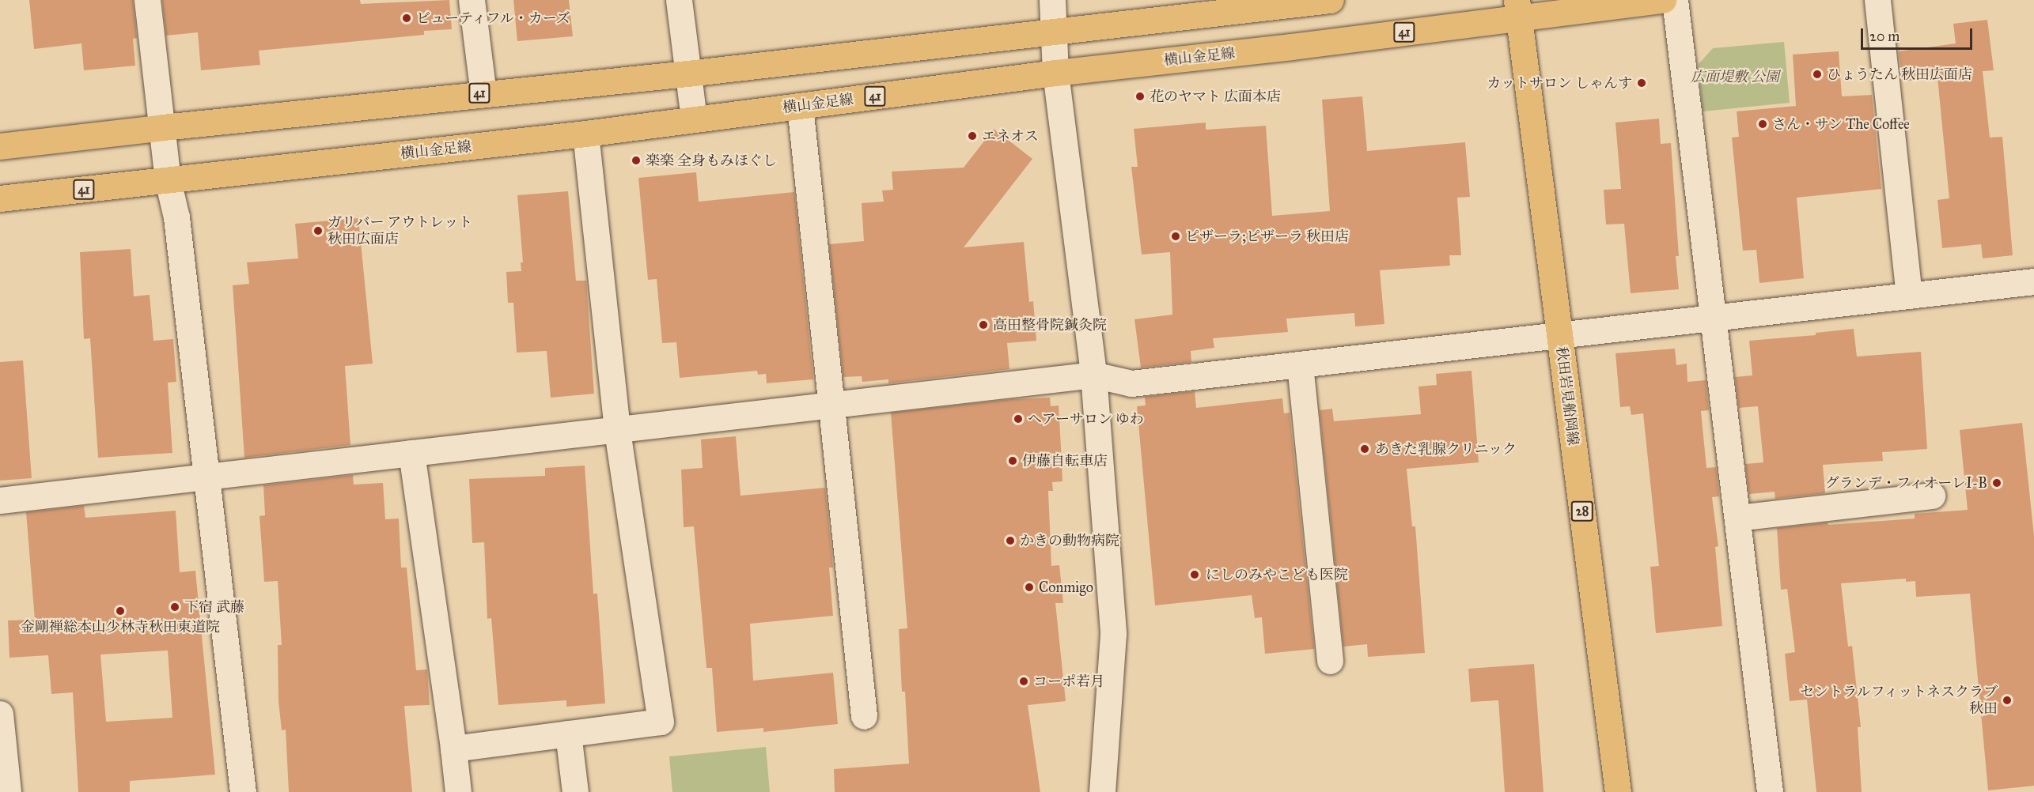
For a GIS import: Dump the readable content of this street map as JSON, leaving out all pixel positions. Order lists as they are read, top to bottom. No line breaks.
{"streets":{"main road":["41","横山金足線","秋田岩見船岡線","28"]},"crossings":[["横山金足線","秋田岩見船岡線"]],"parks":["広面堤敷 公園"],"places":["ビューティフル・カーズ","ひょうたん 秋田広面店","カットサロン しゃんす","花のヤマト 広面本店","さん・サン The Coffee","エネオス","楽楽 全身もみほぐし","ガリバー アウトレット 秋田広面店","ピザーラ;ピザーラ 秋田店","高田整骨院鍼灸院","ヘアーサロン ゆわ","あきた乳腺クリニック","伊藤自転車店","グランデ・フィオーレI-B","かきの動物病院","にしのみやこども医院","Conmigo","下宿 武藤","金剛禅総本山少林寺秋田東道院","コーポ若月","セントラルフィットネスクラブ 秋田"],"scale_bar":"20 m"}
